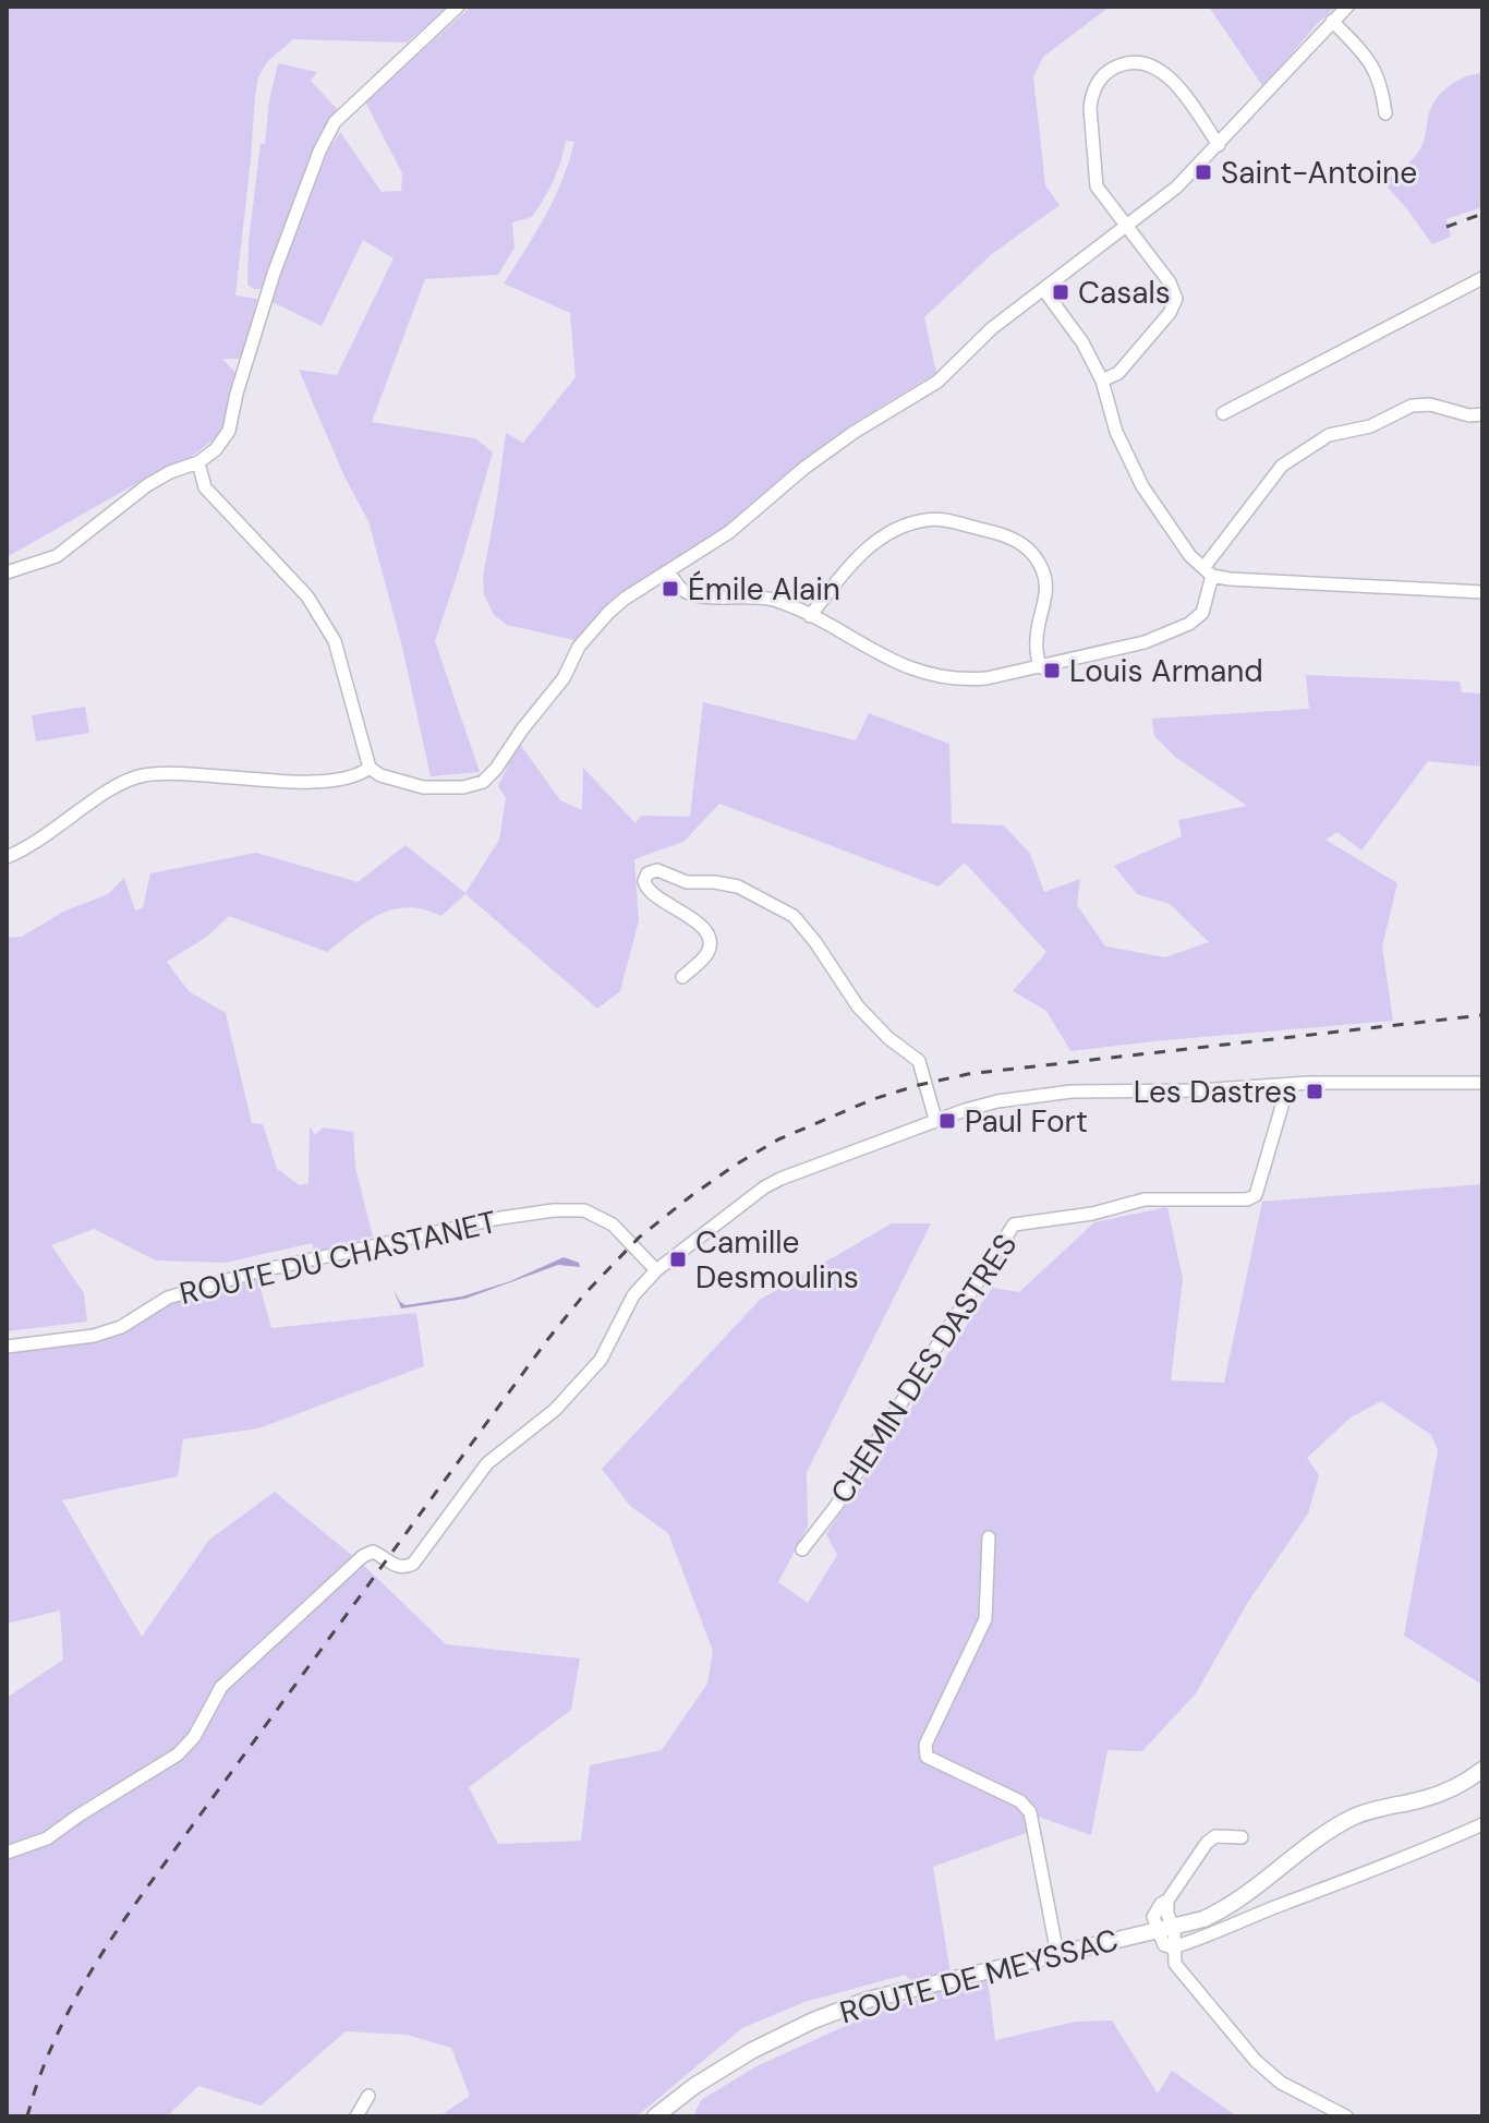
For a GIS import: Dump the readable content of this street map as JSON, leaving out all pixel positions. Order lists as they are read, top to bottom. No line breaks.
{"streets":{"main road":["ROUTE DE MEYSSAC"],"street":["ROUTE DU CHASTANET","CHEMIN DES DASTRES"]},"places":{"transit":["Saint-Antoine","Casals","Émile Alain","Louis Armand","Les Dastres","Paul Fort","Camille Desmoulins"]}}
